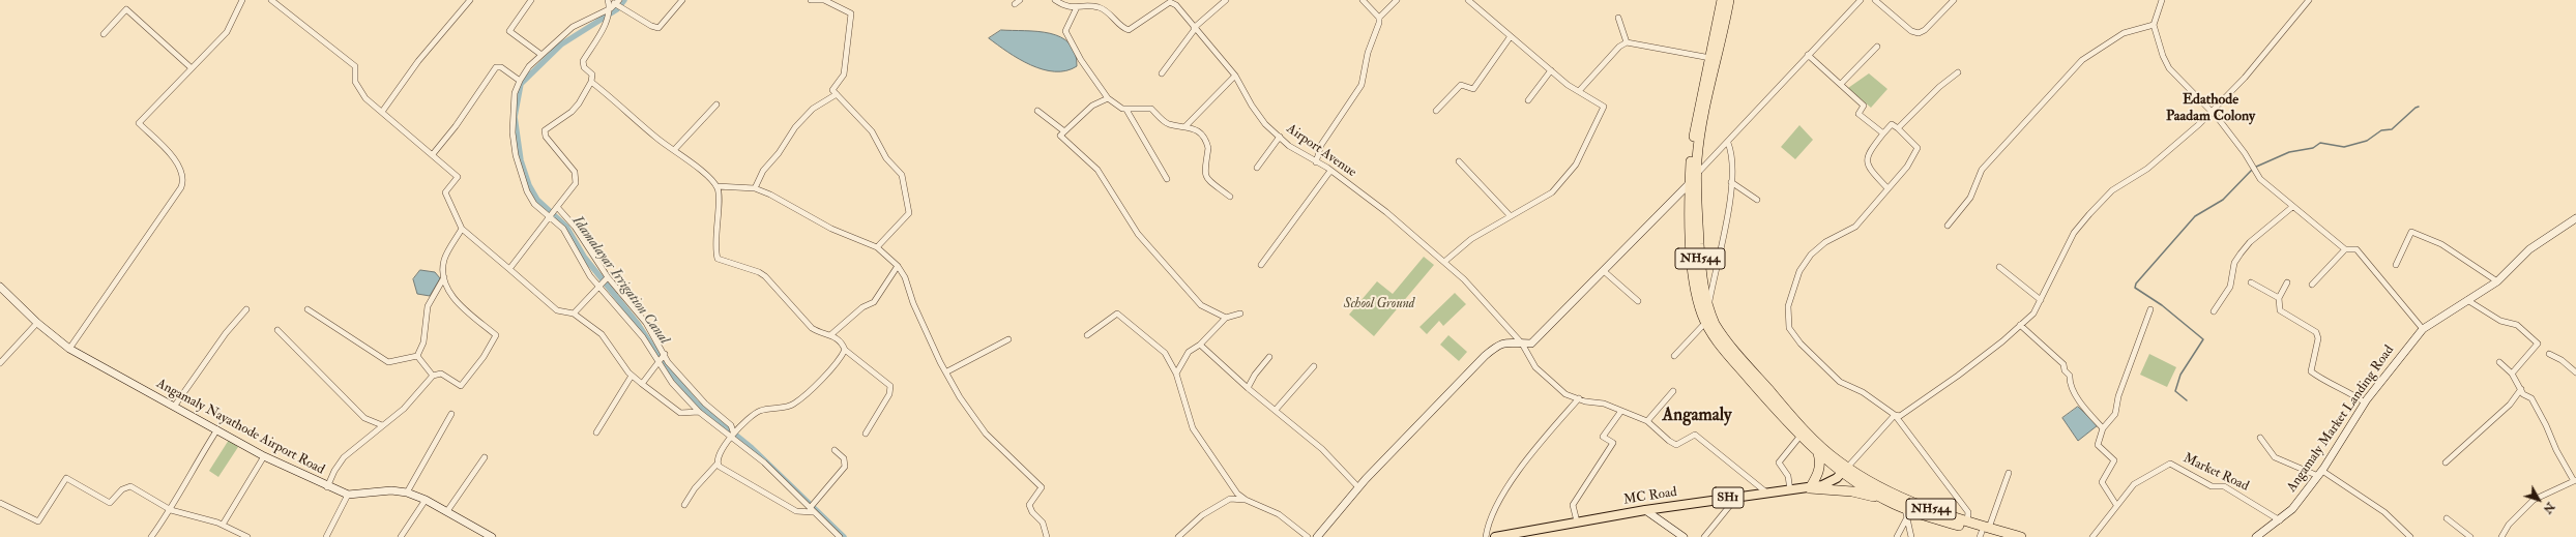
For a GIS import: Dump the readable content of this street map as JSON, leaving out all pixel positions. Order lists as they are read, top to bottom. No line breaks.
{"streets":{"highway":["NH544","SH1"],"main road":["Angamaly Market Landing Road","Angamaly Nayathode Airport Road","MC Road"],"street":["Airport Avenue","Market Road"]},"crossings":[["NH544","MC Road"],["NH544","SH1"],["Angamaly Market Landing Road","Market Road"],["MC Road","SH1"]],"districts":["Edathode Paadam Colony","Angamaly"],"water":["Idamalayar Irrigation Canal"],"parks":["School Ground"],"north":"bottom right"}
